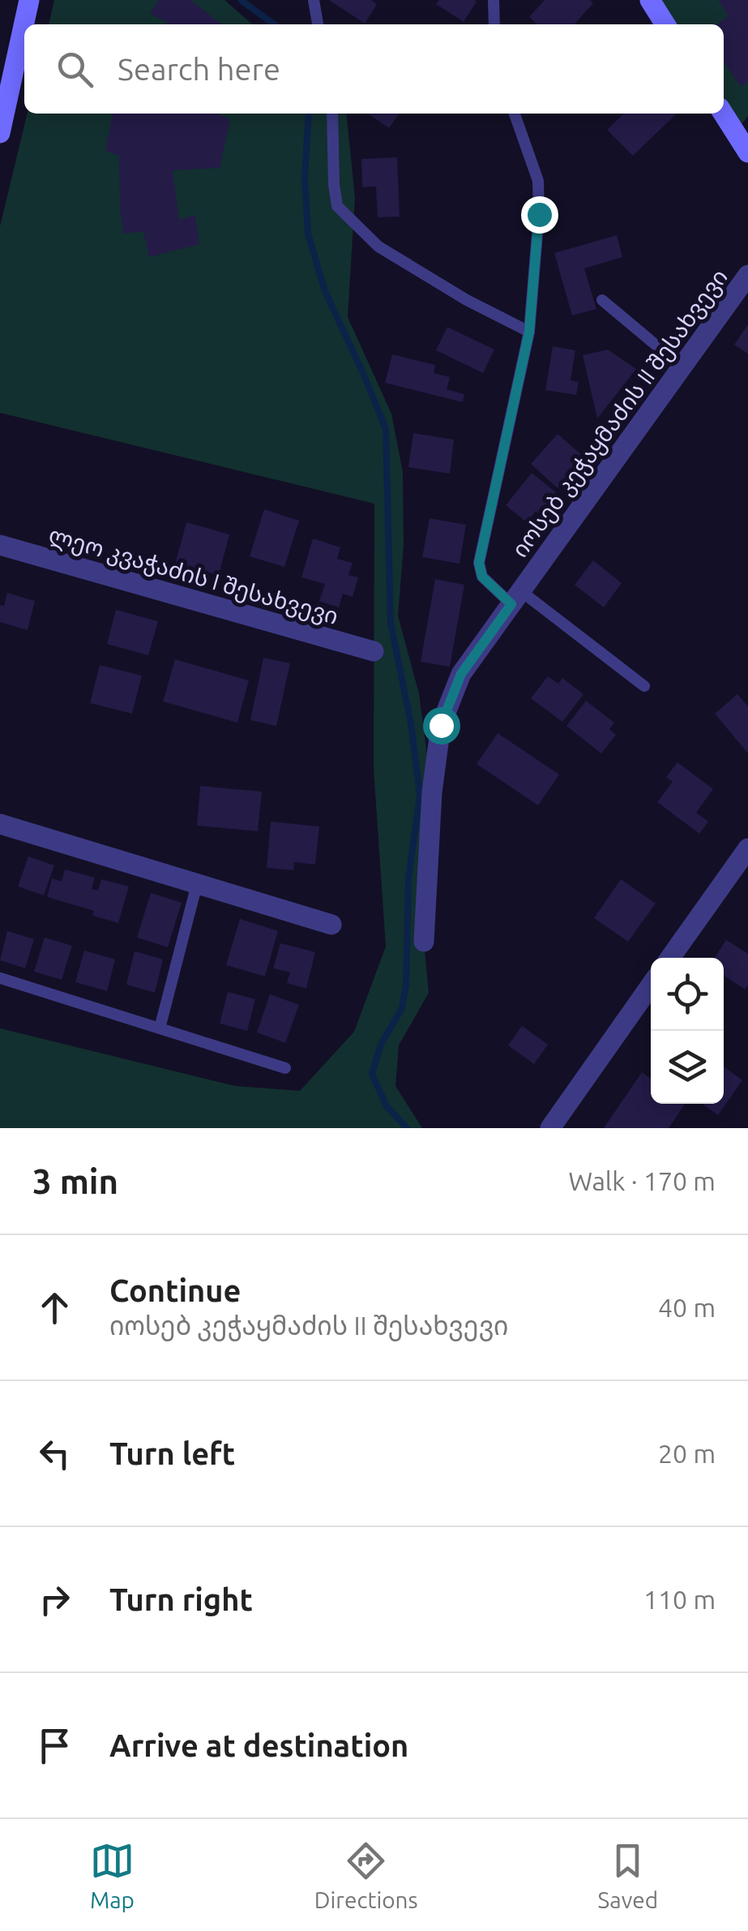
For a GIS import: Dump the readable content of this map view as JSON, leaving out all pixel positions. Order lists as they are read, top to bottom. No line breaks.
{"streets":{"street":["იოსებ კეჭაყმაძის II შესახვევი","ლეო კვაჭაძის I შესახვევი"]},"page":{"search":"Search here","heading":["3 min","Walk · 170 m"],"list":[["Continue","იოსებ კეჭაყმაძის II შესახვევი","40 m"],["Turn left","20 m"],["Turn right","110 m"],"Arrive at destination"],"nav":["Map","Directions","Saved"]}}
